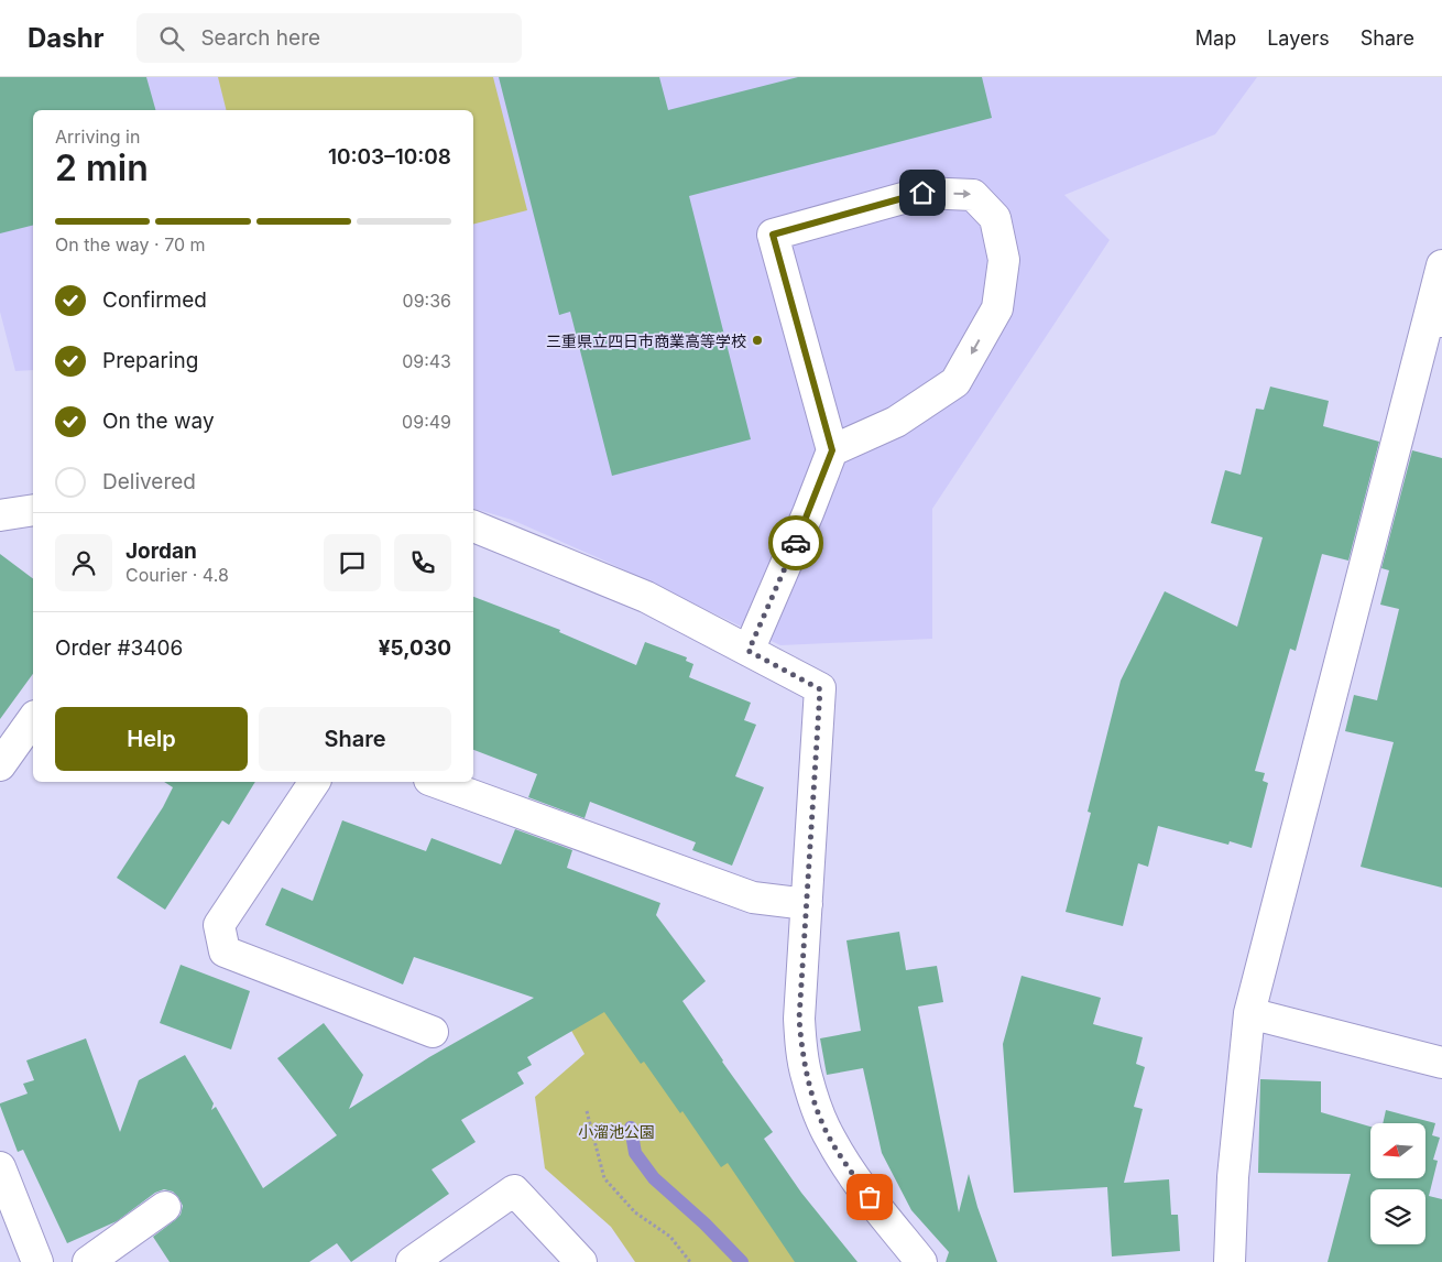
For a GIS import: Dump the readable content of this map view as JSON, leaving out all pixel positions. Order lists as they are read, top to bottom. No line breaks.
{"parks":["小溜池公園"],"places":["三重県立四日市商業高等学校"],"north":"left","page":{"header":"Dashr","search":"Search here","nav":["Map","Layers","Share"],"heading":["2 min","Arriving in","10:03–10:08"],"panel":["Jordan","Courier · 4.8","Order #3406","¥5,030"],"bar":"On the way · 70 m","list":[["Confirmed","09:36"],["Preparing","09:43"],["On the way","09:49"],"Delivered"],"buttons":["Help","Share"]}}
